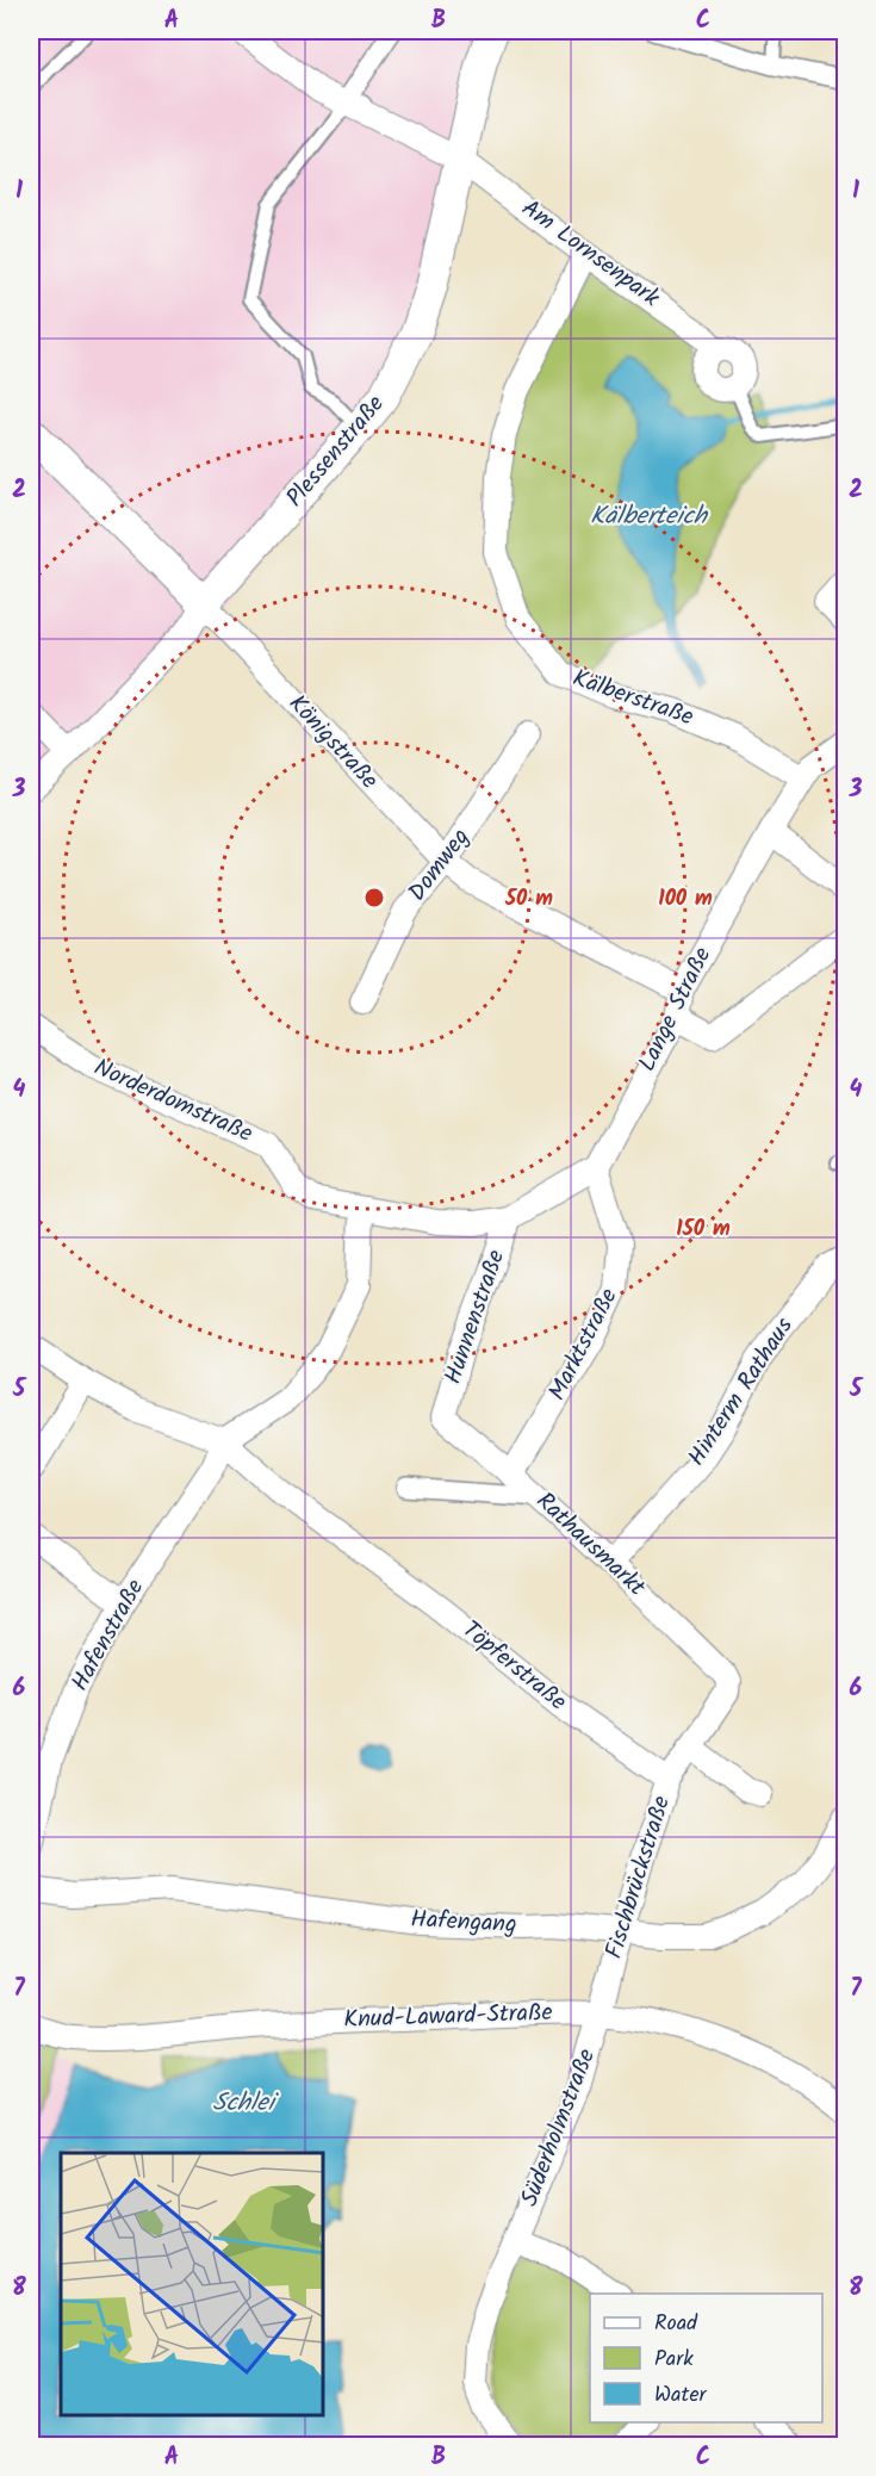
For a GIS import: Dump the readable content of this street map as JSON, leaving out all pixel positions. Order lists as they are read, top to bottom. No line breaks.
{"streets":{"street":["Am Lornsenpark","Plessenstraße","Kälberstraße","Königstraße","Domweg","Lange Straße","Norderdomstraße","Hunnenstraße","Marktstraße","Hinterm Rathaus","Rathausmarkt","Hafenstraße","Töpferstraße","Fischbrückstraße","Hafengang","Knud-Laward-Straße","Süderholmstraße"]},"crossings":[["Am Lornsenpark","Plessenstraße"],["Am Lornsenpark","Kälberstraße"],["Plessenstraße","Königstraße"],["Kälberstraße","Lange Straße"],["Königstraße","Domweg"],["Königstraße","Lange Straße"],["Lange Straße","Marktstraße"],["Norderdomstraße","Hunnenstraße"],["Hunnenstraße","Rathausmarkt"],["Marktstraße","Rathausmarkt"],["Hinterm Rathaus","Rathausmarkt"],["Rathausmarkt","Fischbrückstraße"],["Hafenstraße","Töpferstraße"],["Töpferstraße","Fischbrückstraße"],["Fischbrückstraße","Hafengang"],["Fischbrückstraße","Knud-Laward-Straße"],["Fischbrückstraße","Süderholmstraße"],["Knud-Laward-Straße","Süderholmstraße"]],"water":["Kälberteich","Schlei"],"legend":["Road","Park","Water"],"grid":{"columns":["A","B","C"],"rows":["1","2","3","4","5","6","7","8"]},"rings":["50 m","100 m","150 m"]}
